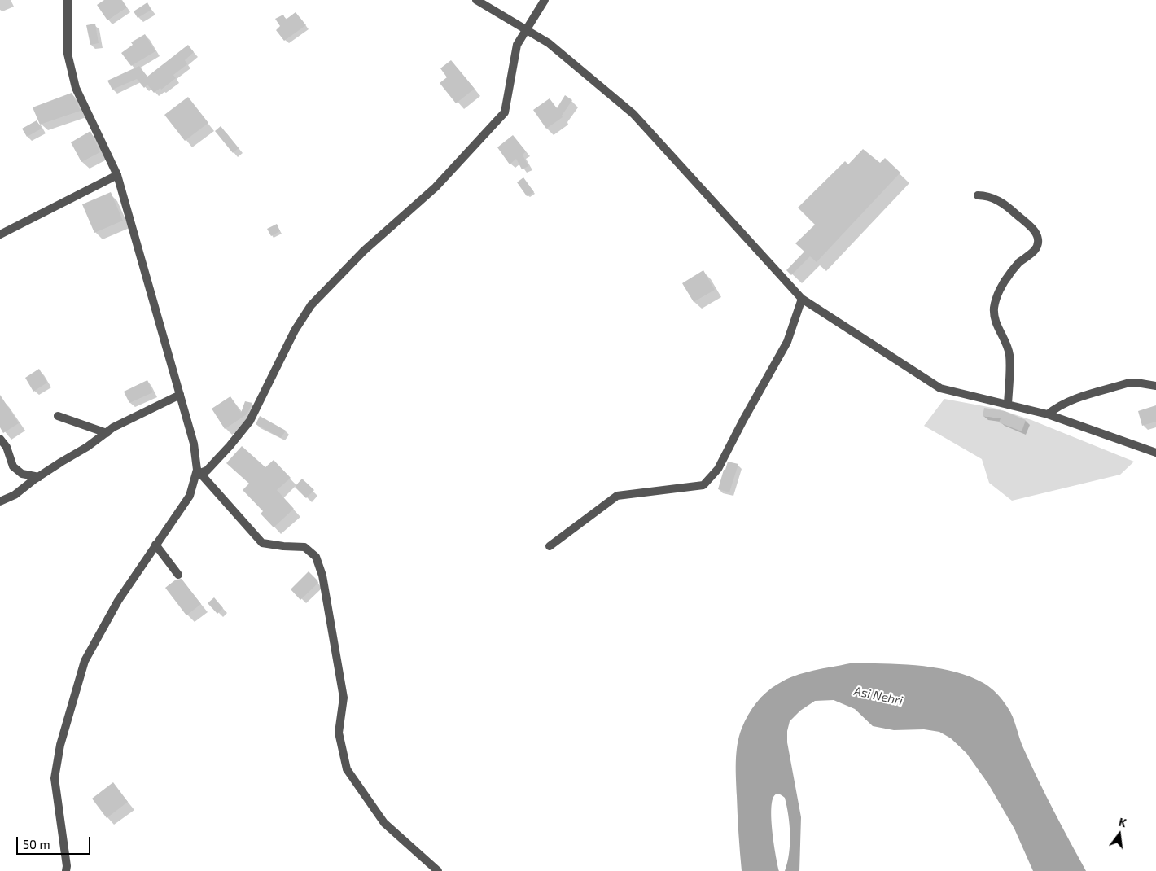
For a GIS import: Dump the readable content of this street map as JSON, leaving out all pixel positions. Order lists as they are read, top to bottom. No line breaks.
{"water":["Asi Nehri"],"scale_bar":"50 m","north":"top"}
